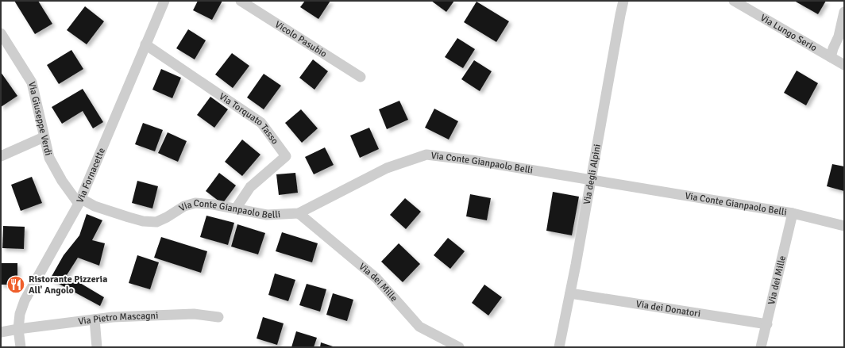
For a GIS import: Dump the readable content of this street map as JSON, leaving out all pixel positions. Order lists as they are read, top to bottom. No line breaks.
{"streets":{"street":["Via Lungo Serio","Vicolo Pasubio","Via Giuseppe Verdi","Via Torquato Tasso","Via Conte Gianpaolo Belli","Via degli Alpini","Via Fornacette","Via dei Mille","Via dei Donatori","Via Pietro Mascagni"]},"crossings":[["Via Giuseppe Verdi","Via Conte Gianpaolo Belli"],["Via Giuseppe Verdi","Via Fornacette"],["Via Torquato Tasso","Via Conte Gianpaolo Belli"],["Via Torquato Tasso","Via Fornacette"],["Via Conte Gianpaolo Belli","Via degli Alpini"],["Via Conte Gianpaolo Belli","Via Fornacette"],["Via Conte Gianpaolo Belli","Via dei Mille"],["Via degli Alpini","Via dei Donatori"],["Via Fornacette","Via Pietro Mascagni"],["Via dei Mille","Via dei Donatori"]],"places":{"restaurant":["Ristorante Pizzeria All' Angolo"]}}
